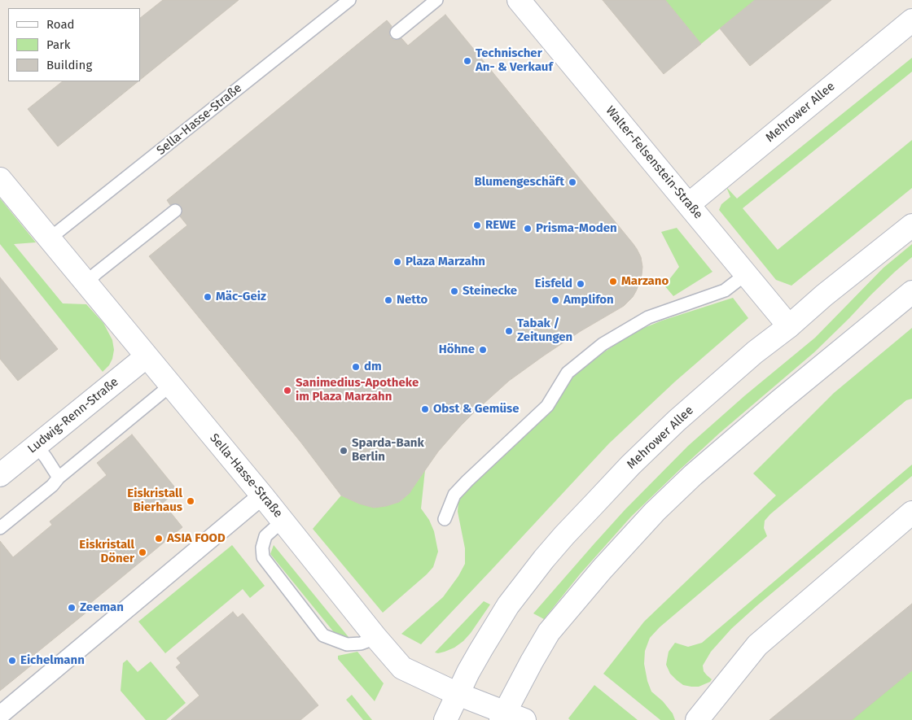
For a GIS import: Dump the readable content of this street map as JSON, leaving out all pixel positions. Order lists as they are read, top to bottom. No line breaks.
{"streets":{"street":["Mehrower Allee","Sella-Hasse-Straße","Walter-Felsenstein-Straße","Ludwig-Renn-Straße"]},"crossings":[["Mehrower Allee","Sella-Hasse-Straße"],["Mehrower Allee","Walter-Felsenstein-Straße"],["Sella-Hasse-Straße","Ludwig-Renn-Straße"]],"places":["Technischer An- & Verkauf","Blumengeschäft","REWE","Prisma-Moden","Plaza Marzahn","Marzano","Eisfeld","Steinecke","Mäc-Geiz","Netto","Amplifon","Tabak / Zeitungen","Höhne","dm","Sanimedius-Apotheke im Plaza Marzahn","Obst & Gemüse","Sparda-Bank Berlin","Eiskristall Bierhaus","ASIA FOOD","Eiskristall Döner","Zeeman","Eichelmann"],"legend":["Road","Park","Building"]}
